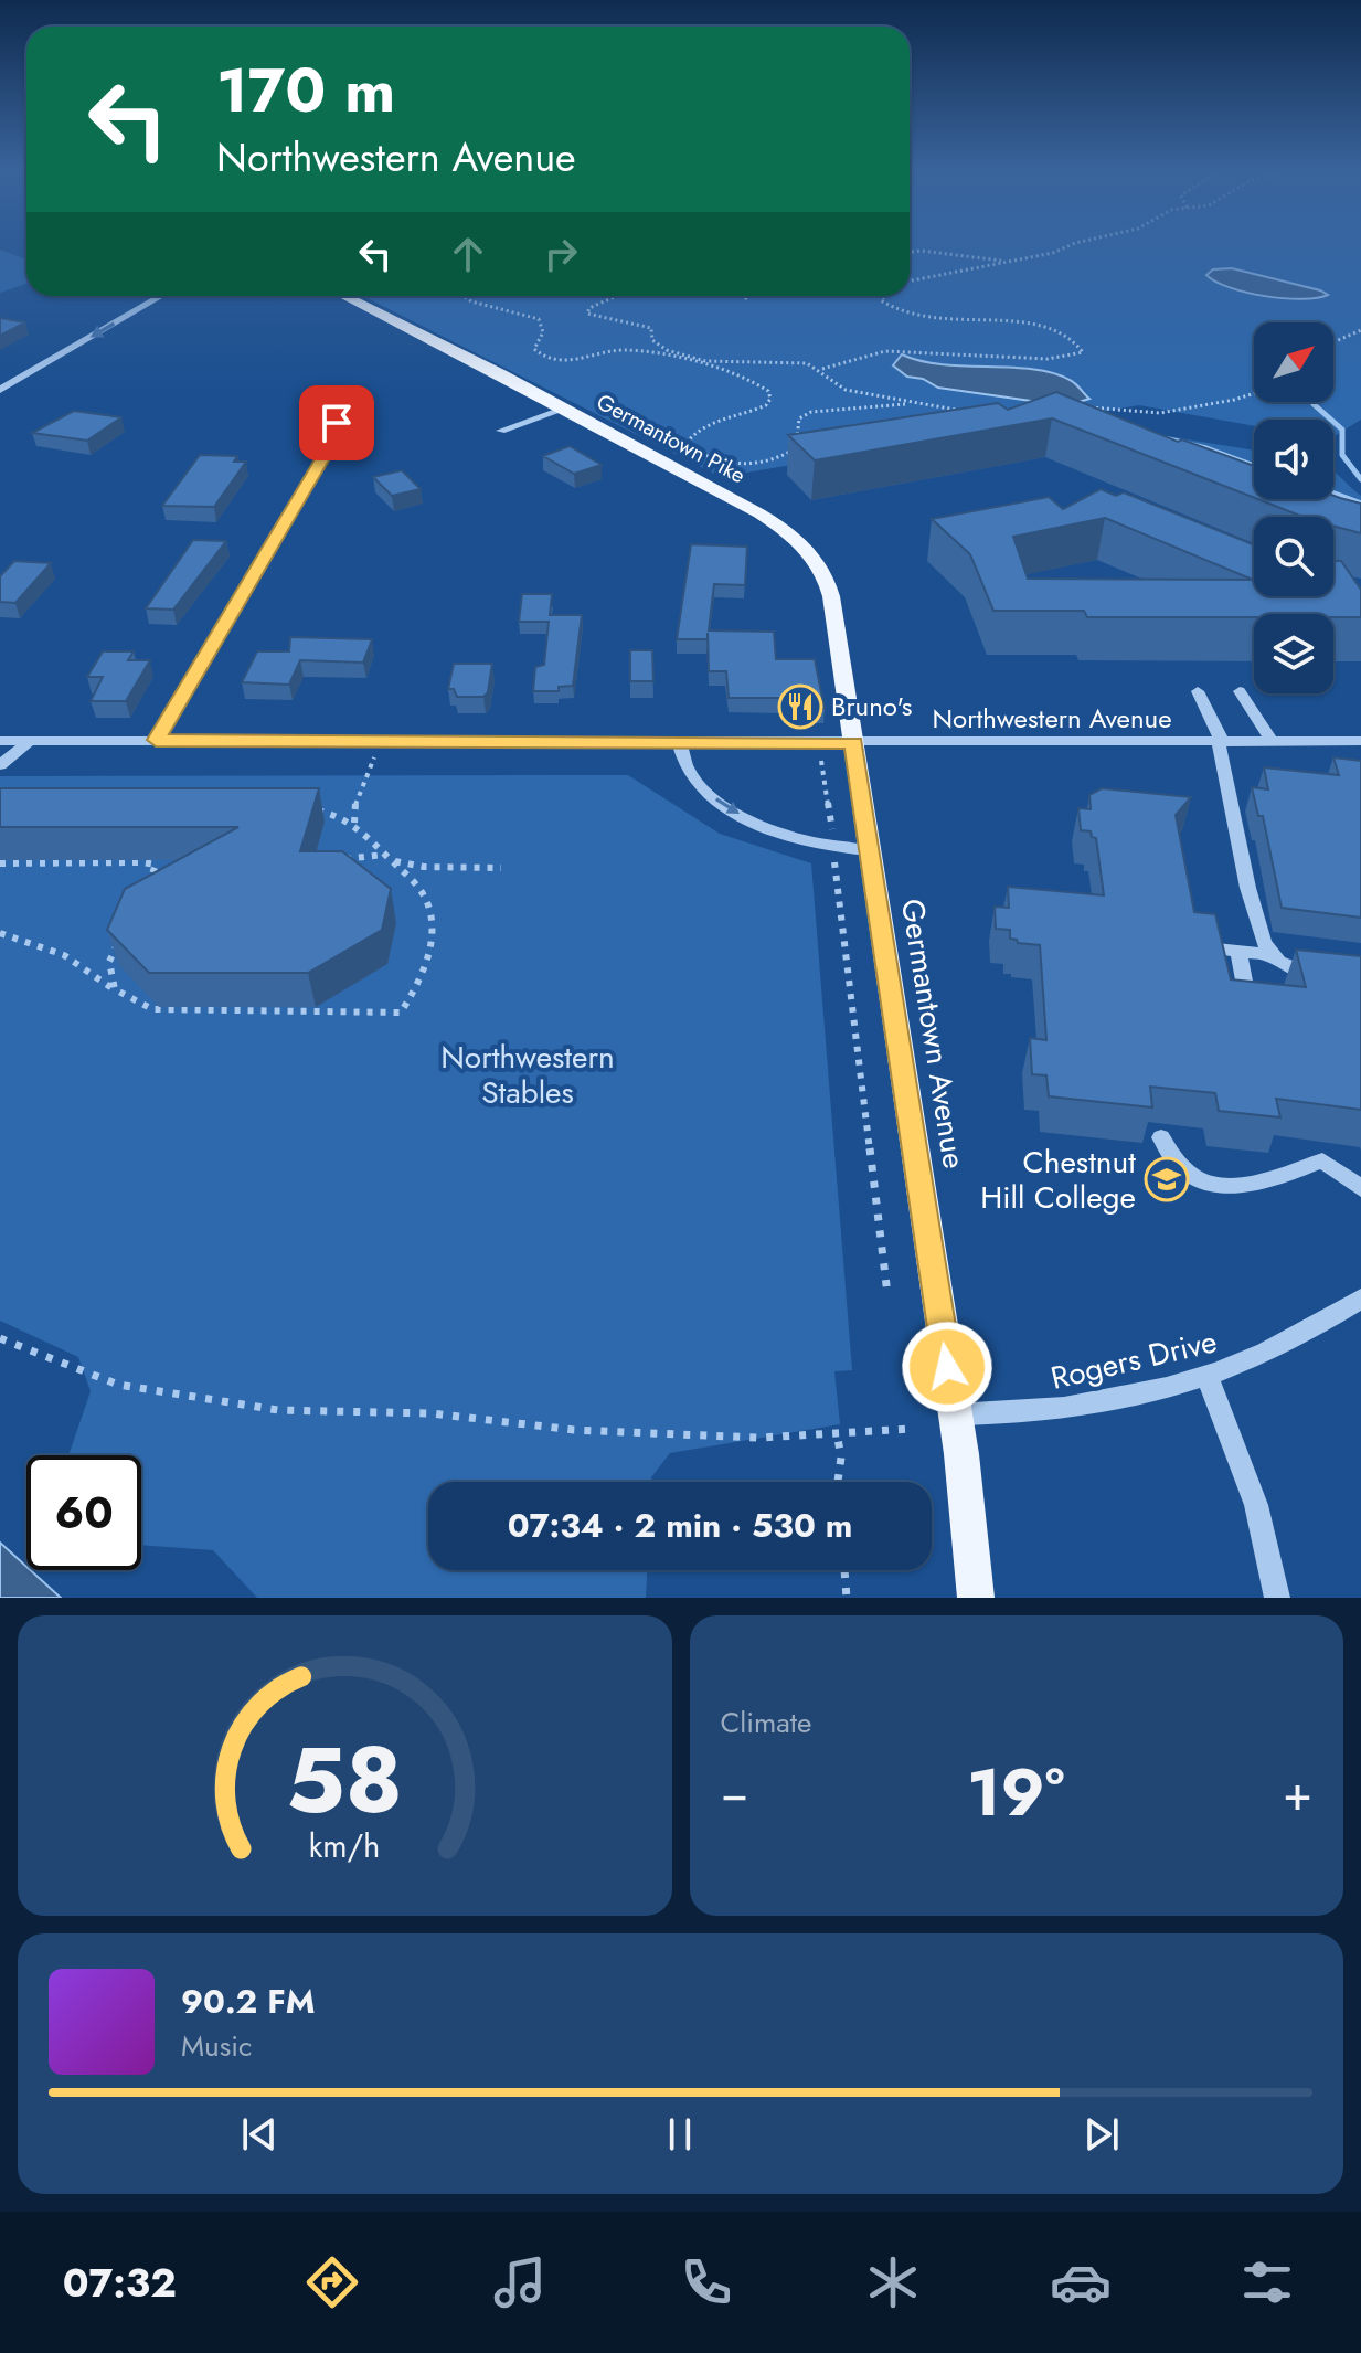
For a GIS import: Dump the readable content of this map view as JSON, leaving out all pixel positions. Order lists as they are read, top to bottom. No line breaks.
{"streets":{"main road":["Germantown Pike","Germantown Avenue"],"street":["Northwestern Avenue","Rogers Drive"]},"crossings":[["Germantown Pike","Northwestern Avenue"],["Germantown Pike","Germantown Avenue"],["Northwestern Avenue","Germantown Avenue"],["Germantown Avenue","Rogers Drive"]],"parks":["Northwestern Stables"],"places":{"restaurant":["Bruno's"],"school or university":["Chestnut Hill College"]},"north":"top right","page":{"turn":["170 m","Northwestern Avenue"],"limit":"60","trip":"07:34 · 2 min · 530 m","tile":"Climate","heat":["−","19°","+"],"song":["90.2 FM","Music"],"tabs":"07:32","gauge":["58","km/h"]}}
